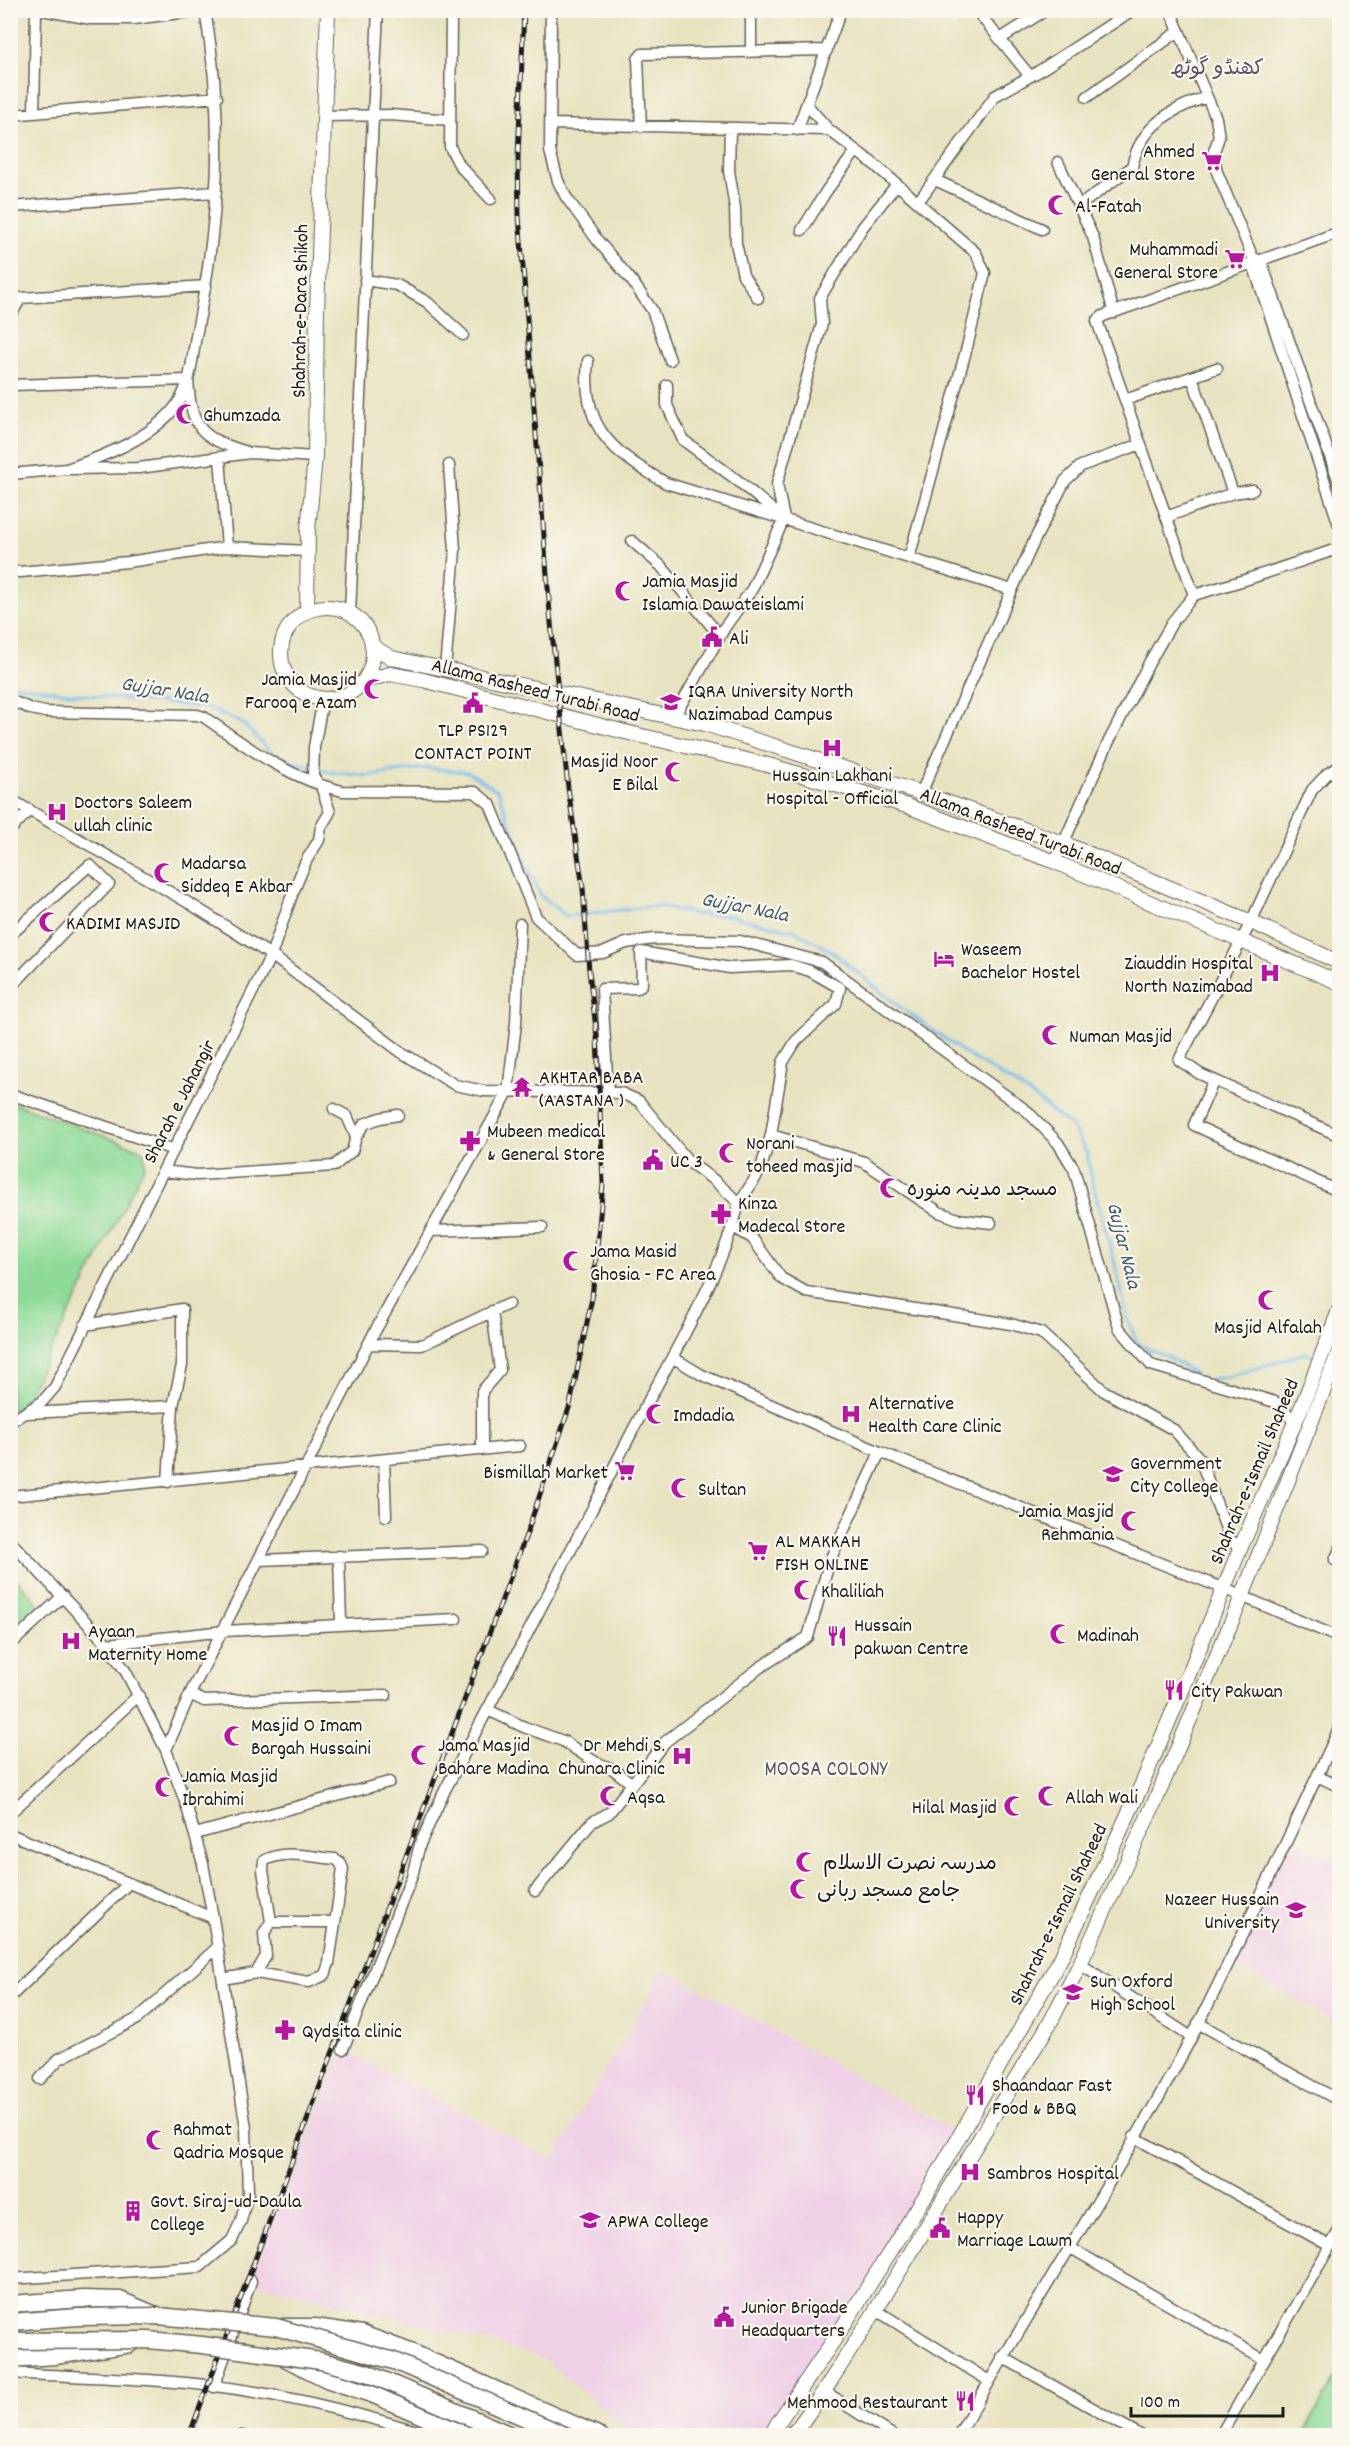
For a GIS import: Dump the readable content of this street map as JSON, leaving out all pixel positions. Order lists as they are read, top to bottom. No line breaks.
{"streets":{"main road":["Shahrah-e-Dara Shikoh","Allama Rasheed Turabi Road","Shahrah-e-Ismail Shaheed"],"street":["Sharah e Jahangir"]},"crossings":[["Shahrah-e-Dara Shikoh","Allama Rasheed Turabi Road"],["Shahrah-e-Dara Shikoh","Sharah e Jahangir"],["Allama Rasheed Turabi Road","Sharah e Jahangir"]],"districts":["کھنڈو گوٹھ","MOOSA COLONY"],"water":["Gujjar Nala"],"places":{"supermarket":["Ahmed General Store","Muhammadi General Store","Bismillah Market","AL MAKKAH FISH ONLINE"],"mosque":["Al-Fatah","Ghumzada","Jamia Masjid Islamia Dawateislami","Jamia Masjid Farooq e Azam","Masjid Noor E Bilal","Madarsa Siddeq E Akbar","KADIMI MASJID","Numan Masjid","Norani toheed masjid","مسجد مدینہ منورہ","Jama Masid Ghosia - FC Area","Masjid Alfalah","Imdadia","Sultan","Jamia Masjid Rehmania","Khaliliah","Madinah","Masjid O Imam Bargah Hussaini","Jama Masjid Bahare Madina","Jamia Masjid Ibrahimi","Aqsa","Allah Wali","Hilal Masjid","مدرسہ نصرت الاسلام","جامع مسجد ربانی","Rahmat Qadria Mosque"],"public building":["Ali","TLP PS129 CONTACT POINT","UC 3","Happy Marriage Lawm","Junior Brigade Headquarters"],"school or university":["IQRA University North Nazimabad Campus","Government City College","Nazeer Hussain University","Sun Oxford High School","APWA College"],"hospital":["Hussain Lakhani Hospital - Official","Doctors Saleem ullah clinic","Ziauddin Hospital North Nazimabad","Alternative Health Care Clinic","Ayaan Maternity Home","Dr Mehdi S. Chunara Clinic","Sambros Hospital"],"hotel":["Waseem Bachelor Hostel"],"temple":["AKHTAR BABA (AASTANA )"],"pharmacy":["Mubeen medical & General Store","Kinza Madecal Store","Qydsita clinic"],"restaurant":["Hussain pakwan Centre","City Pakwan","Shaandaar Fast Food & BBQ","Mehmood Restaurant"],"building":["Govt. Siraj-ud-Daula College"]},"scale_bar":"100 m"}
